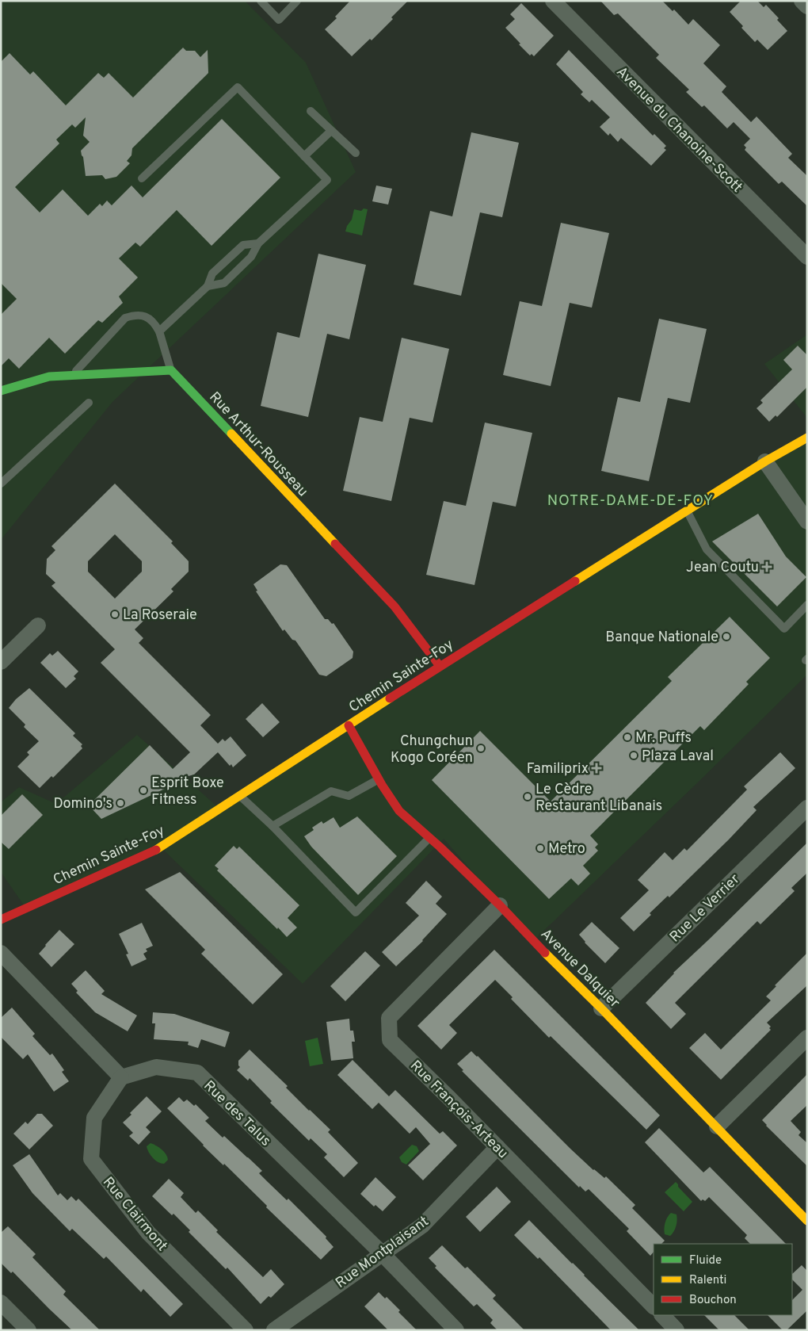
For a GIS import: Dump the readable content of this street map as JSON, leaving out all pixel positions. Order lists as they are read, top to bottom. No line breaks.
{"streets":{"street":["Avenue du Chanoine-Scott","Rue Arthur-Rousseau","Chemin Sainte-Foy","Rue Le Verrier","Avenue Dalquier","Rue François-Arteau","Rue des Talus","Rue Clairmont","Rue Montplaisant"]},"crossings":[["Rue Arthur-Rousseau","Chemin Sainte-Foy"],["Chemin Sainte-Foy","Avenue Dalquier"],["Rue Le Verrier","Avenue Dalquier"],["Avenue Dalquier","Rue François-Arteau"],["Rue François-Arteau","Rue Montplaisant"],["Rue des Talus","Rue Clairmont"],["Rue des Talus","Rue Montplaisant"]],"districts":["NOTRE-DAME-DE-FOY"],"places":{"health":["Jean Coutu","Familiprix"],"other":["La Roseraie","Banque Nationale","Mr. Puffs","Chungchun Kogo Coréen","Plaza Laval","Esprit Boxe Fitness","Le Cèdre Restaurant Libanais","Domino's","Metro"]},"legend":["Fluide","Ralenti","Bouchon"]}
